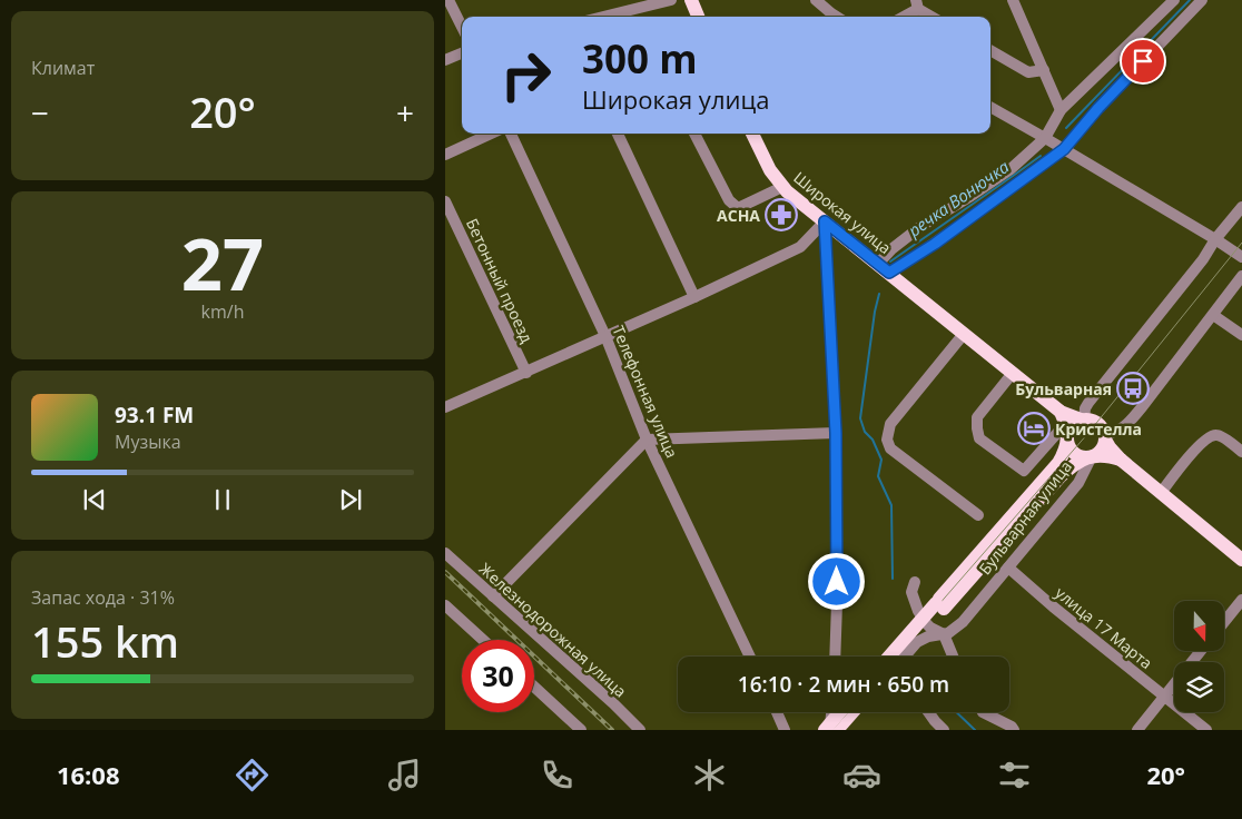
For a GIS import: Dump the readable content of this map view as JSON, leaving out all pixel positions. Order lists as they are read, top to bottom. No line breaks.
{"streets":{"main road":["Широкая улица","Бульварная улица"],"street":["Бетонный проезд","Телефонная улица","улица 17 Марта","Железнодорожная улица"]},"crossings":[["Широкая улица","Бульварная улица"],["Бульварная улица","улица 17 Марта"]],"water":["речка Вонючка"],"places":{"pharmacy":["АСНА"],"bus stop":["Бульварная"],"hotel":["Кристелла"]},"north":"bottom","page":{"tile":["Климат",["27","km/h"],["Запас хода · 31%","155 km"]],"turn":["300 m","Широкая улица"],"heat":["−","20°","+"],"song":["93.1 FM","Музыка"],"limit":"30","trip":"16:10 · 2 мин · 650 m","tabs":["16:08","20°"]}}
